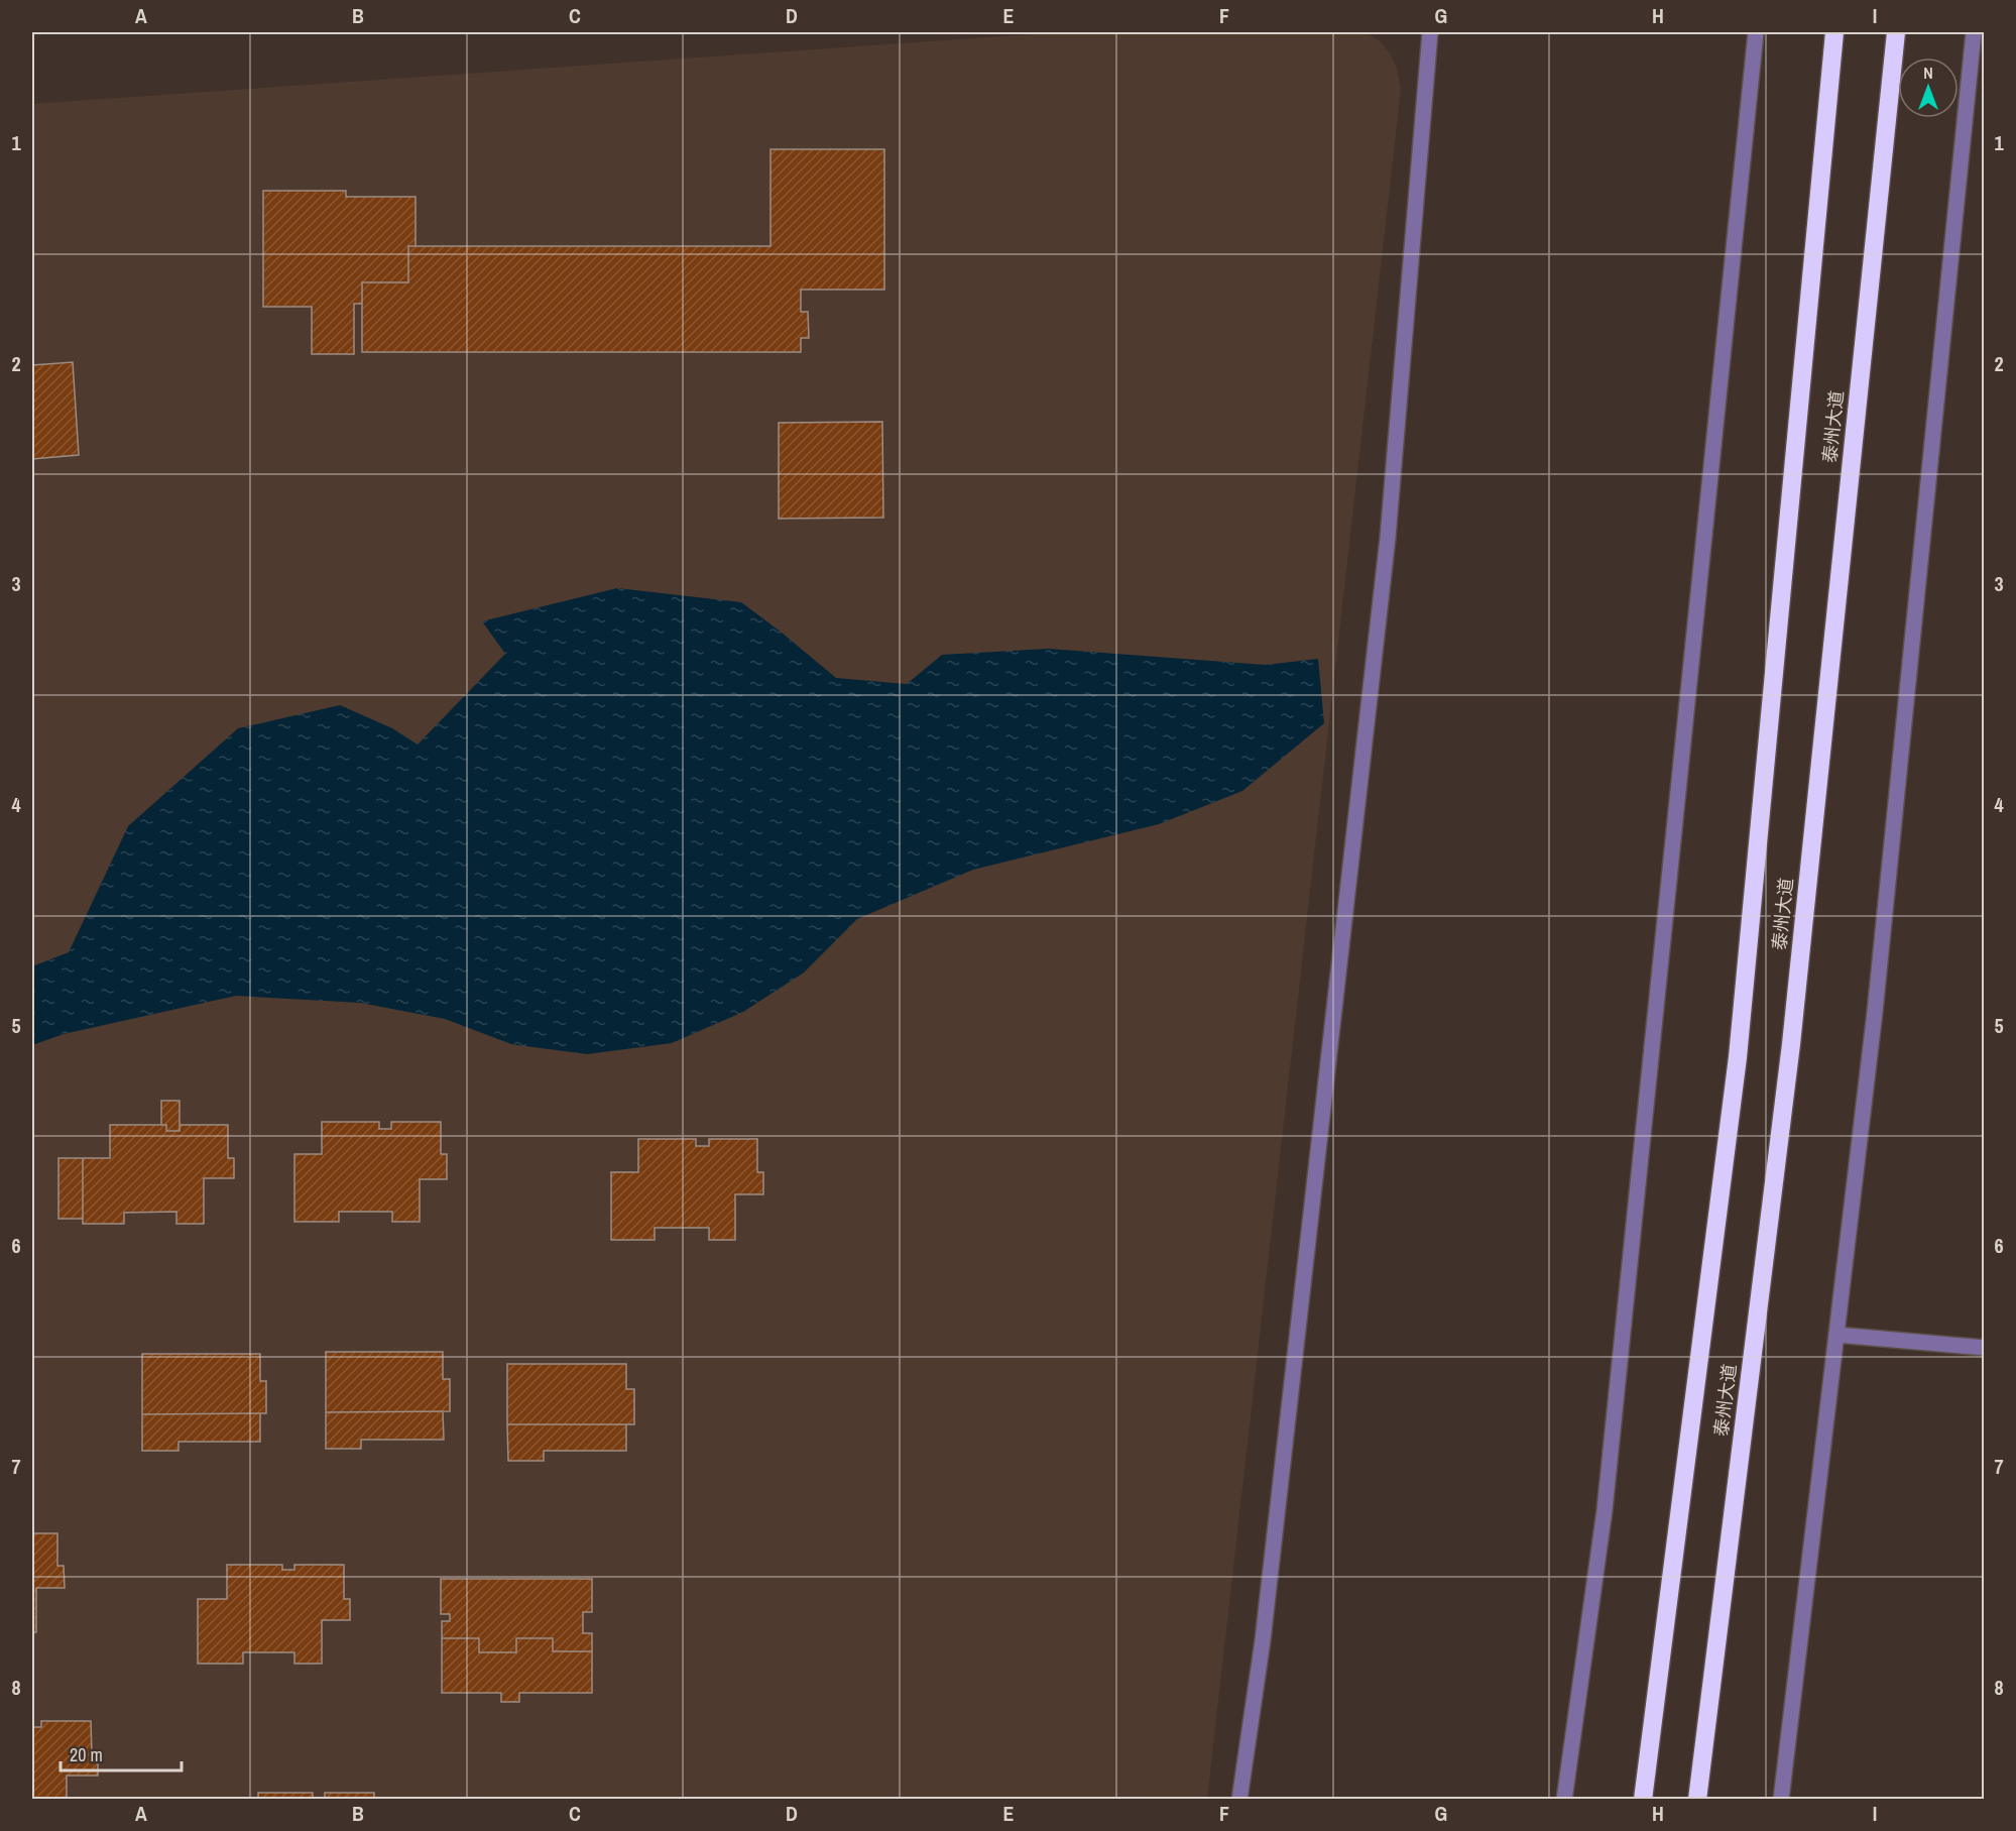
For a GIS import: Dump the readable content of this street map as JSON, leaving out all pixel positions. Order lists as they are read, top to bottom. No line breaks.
{"streets":{"highway":["泰州大道"]},"scale_bar":"20 m","north":"top","grid":{"columns":["A","B","C","D","E","F","G","H","I"],"rows":["1","2","3","4","5","6","7","8"]}}
